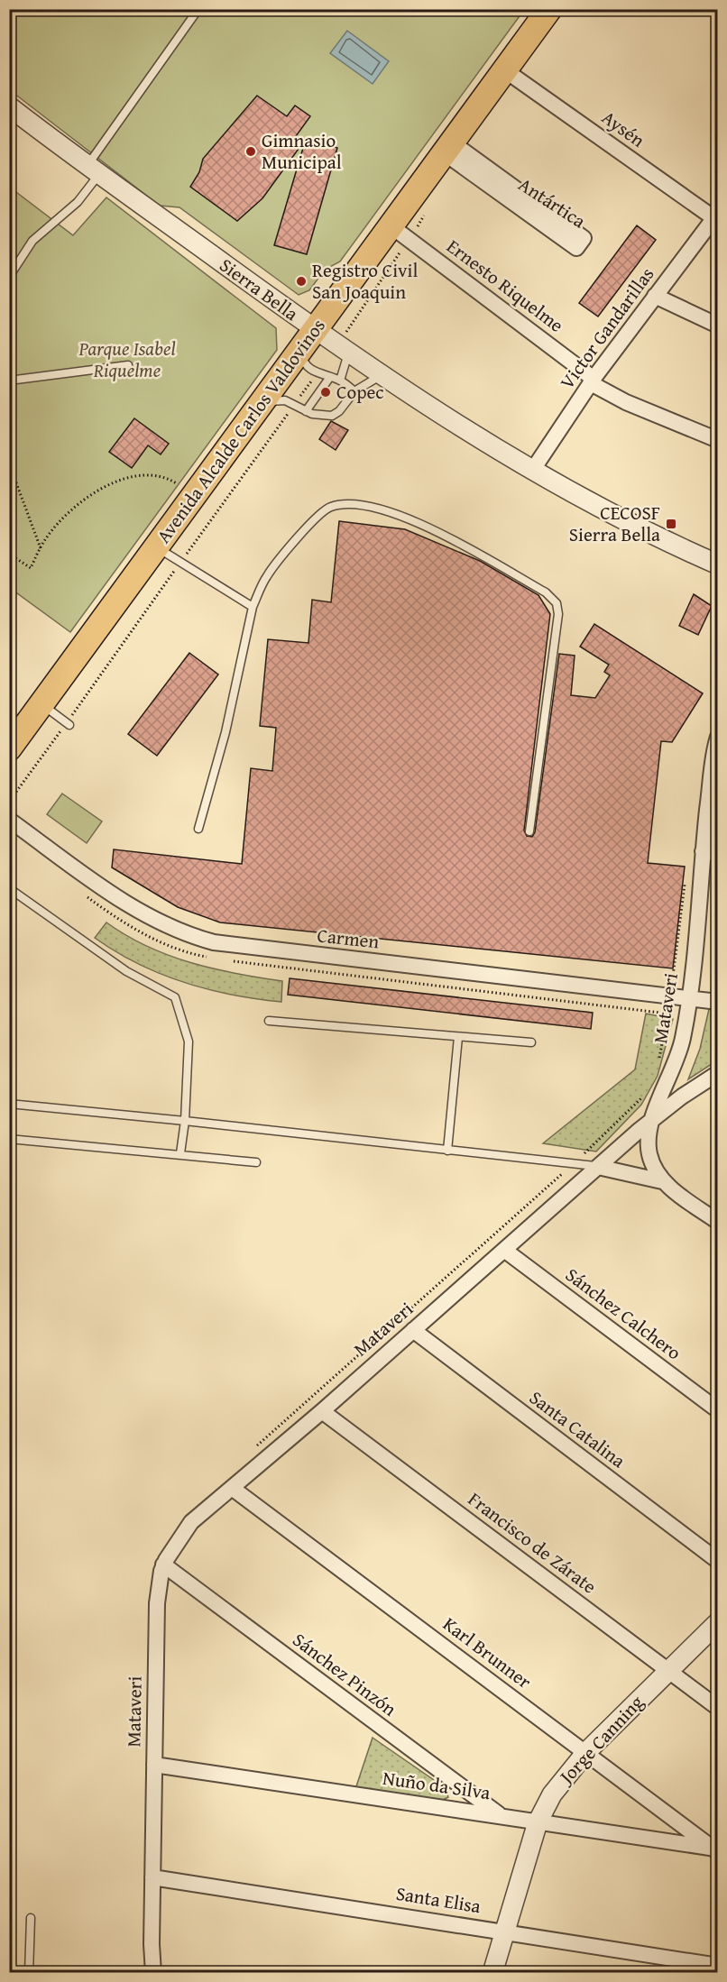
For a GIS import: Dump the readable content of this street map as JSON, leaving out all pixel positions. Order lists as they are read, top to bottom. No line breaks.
{"streets":{"main road":["Avenida Alcalde Carlos Valdovinos"],"street":["Aysén","Antártica","Ernesto Riquelme","Sierra Bella","Victor Gandarillas","Carmen","Mataveri","Sánchez Calchero","Santa Catalina","Francisco de Zárate","Karl Brunner","Sánchez Pinzón","Jorge Canning","Nuño da Silva","Santa Elisa"]},"crossings":[["Aysén","Victor Gandarillas"],["Aysén","Avenida Alcalde Carlos Valdovinos"],["Antártica","Avenida Alcalde Carlos Valdovinos"],["Ernesto Riquelme","Victor Gandarillas"],["Ernesto Riquelme","Avenida Alcalde Carlos Valdovinos"],["Sierra Bella","Victor Gandarillas"],["Sierra Bella","Avenida Alcalde Carlos Valdovinos"],["Carmen","Mataveri"],["Mataveri","Sánchez Calchero"],["Mataveri","Santa Catalina"],["Mataveri","Francisco de Zárate"],["Mataveri","Karl Brunner"],["Mataveri","Sánchez Pinzón"],["Mataveri","Nuño da Silva"],["Mataveri","Santa Elisa"],["Francisco de Zárate","Jorge Canning"],["Karl Brunner","Jorge Canning"],["Karl Brunner","Nuño da Silva"],["Sánchez Pinzón","Nuño da Silva"],["Jorge Canning","Nuño da Silva"],["Jorge Canning","Santa Elisa"]],"parks":["Parque Isabel Riquelme"],"places":{"other":["Gimnasio Municipal","Registro Civil San Joaquin","Copec"],"transit":["CECOSF Sierra Bella"]}}
